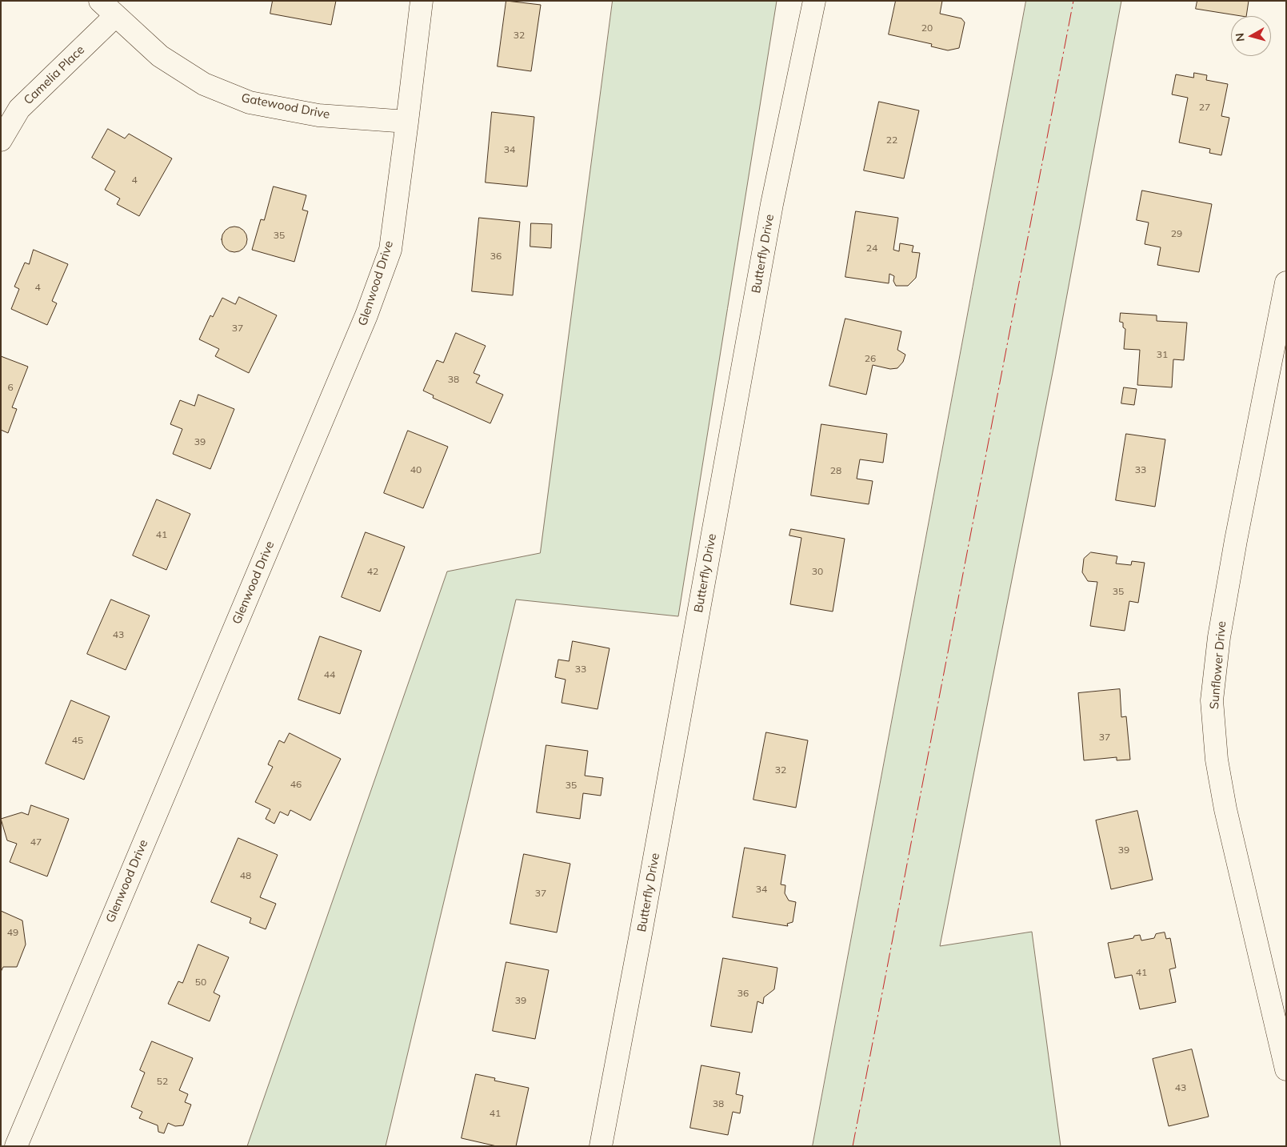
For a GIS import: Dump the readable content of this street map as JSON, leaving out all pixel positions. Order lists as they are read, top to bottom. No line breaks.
{"streets":{"street":["Camelia Place","Gatewood Drive","Butterfly Drive","Glenwood Drive","Sunflower Drive"]},"crossings":[["Camelia Place","Gatewood Drive"],["Gatewood Drive","Glenwood Drive"]],"house_numbers":["20","32","27","22","34","4","29","35","24","36","4","37","31","26","38","6","39","40","33","28","41","42","30","35","43","33","44","37","45","32","46","35","47","39","48","34","37","49","41","50","36","39","52","43","38","41"],"north":"left"}
